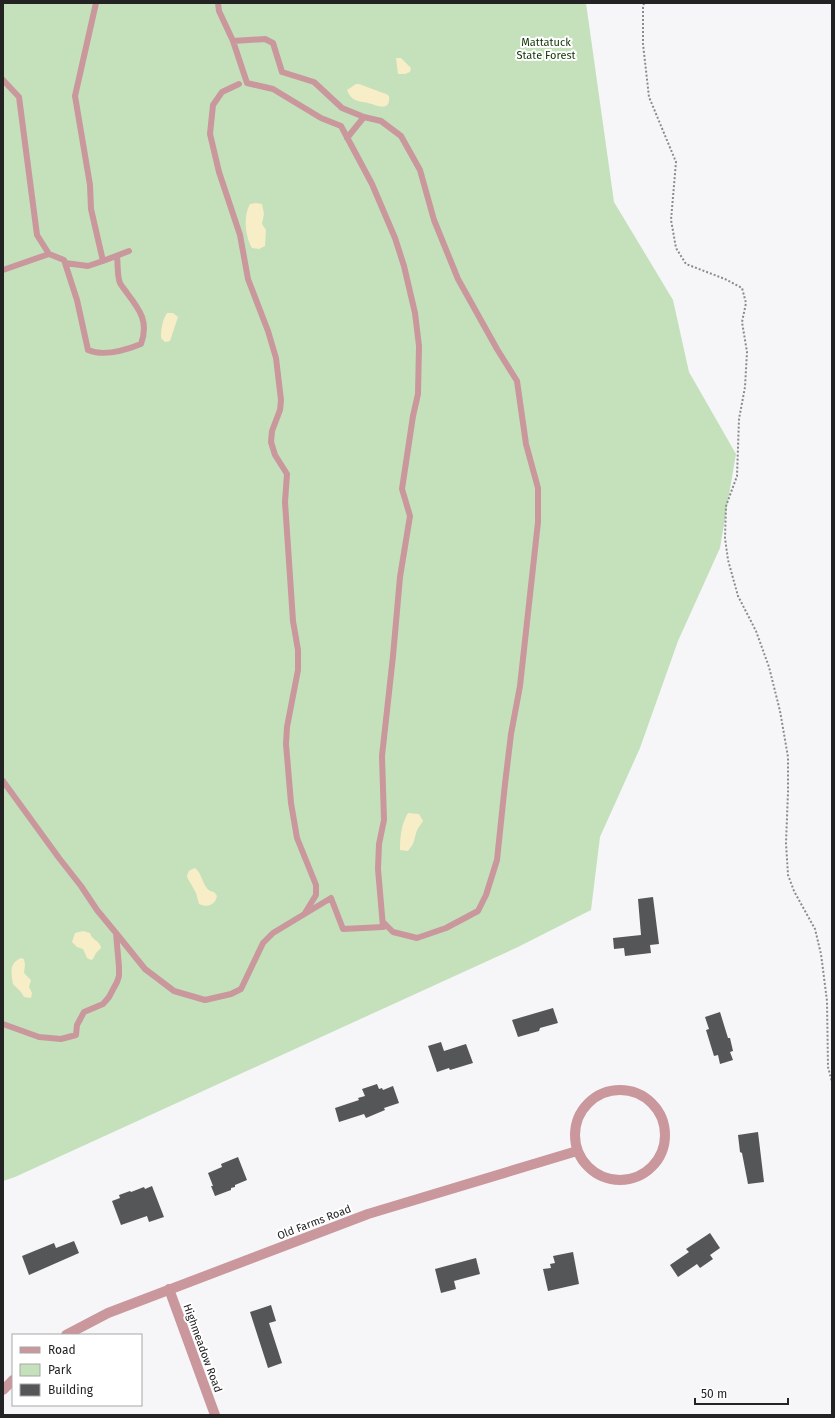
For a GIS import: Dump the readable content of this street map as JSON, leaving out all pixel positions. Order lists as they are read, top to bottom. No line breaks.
{"streets":{"street":["Old Farms Road","Highmeadow Road"]},"crossings":[["Old Farms Road","Highmeadow Road"]],"parks":["Mattatuck State Forest"],"legend":["Road","Park","Building"],"scale_bar":"50 m"}
